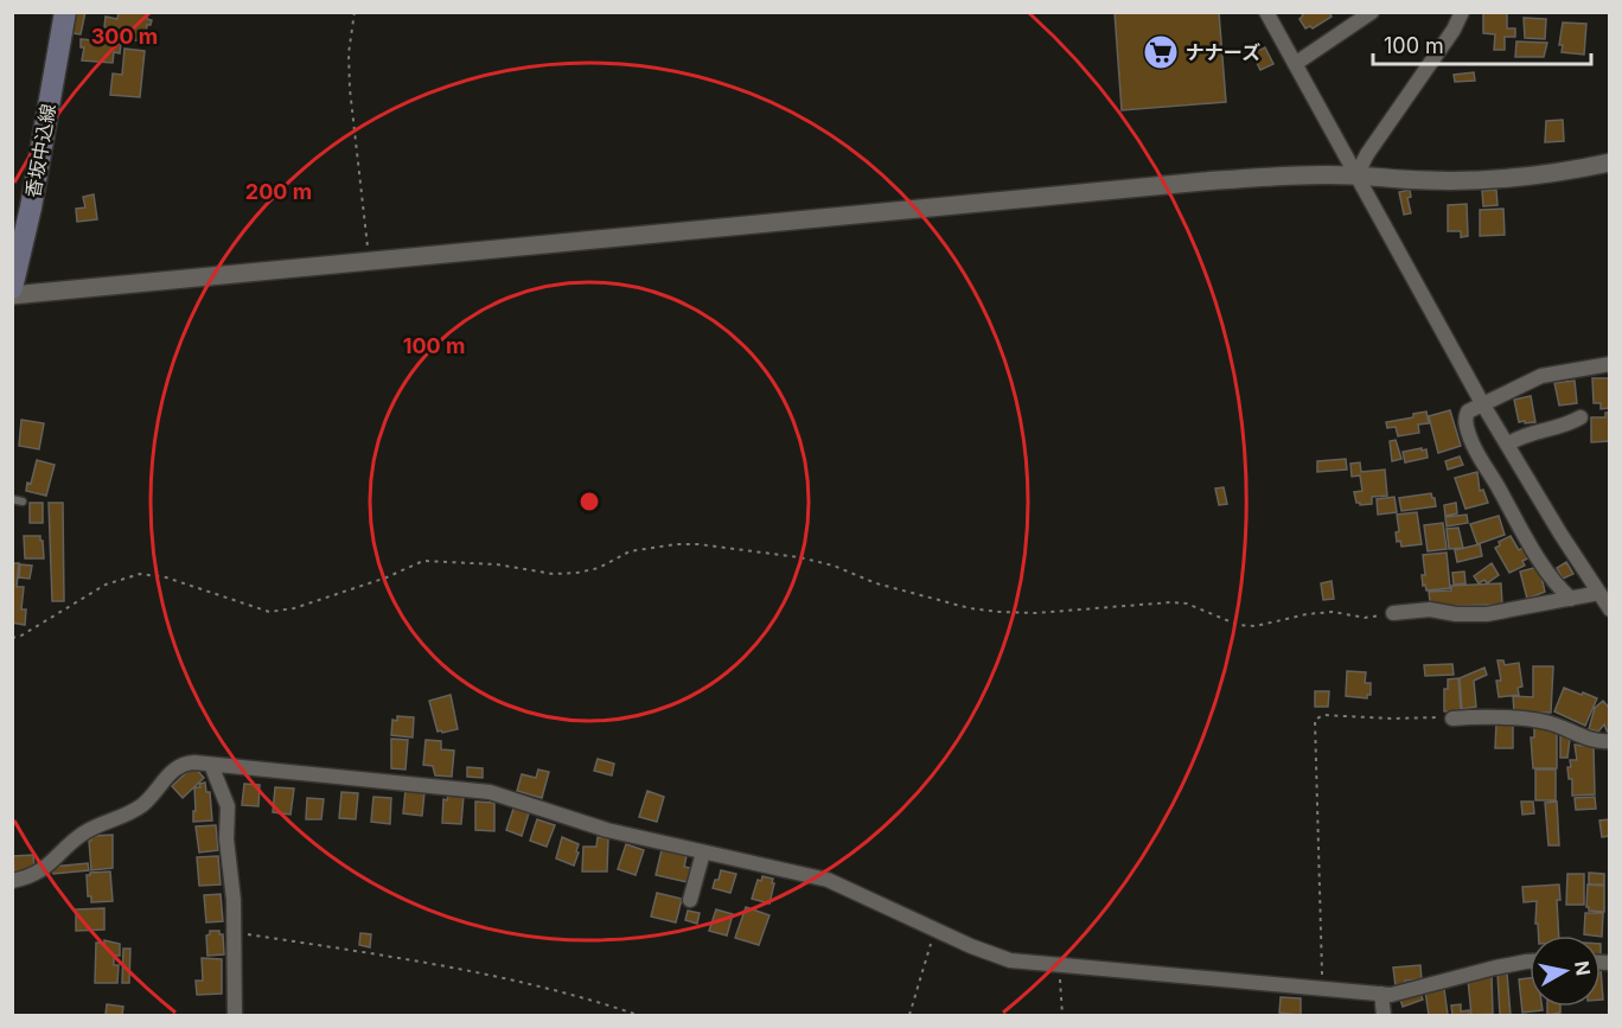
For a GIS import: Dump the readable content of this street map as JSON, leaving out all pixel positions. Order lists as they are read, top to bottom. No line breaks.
{"streets":{"main road":["香坂中込線"]},"places":{"supermarket":["ナナーズ"]},"scale_bar":"100 m","north":"right","rings":["300 m","200 m","100 m"]}
